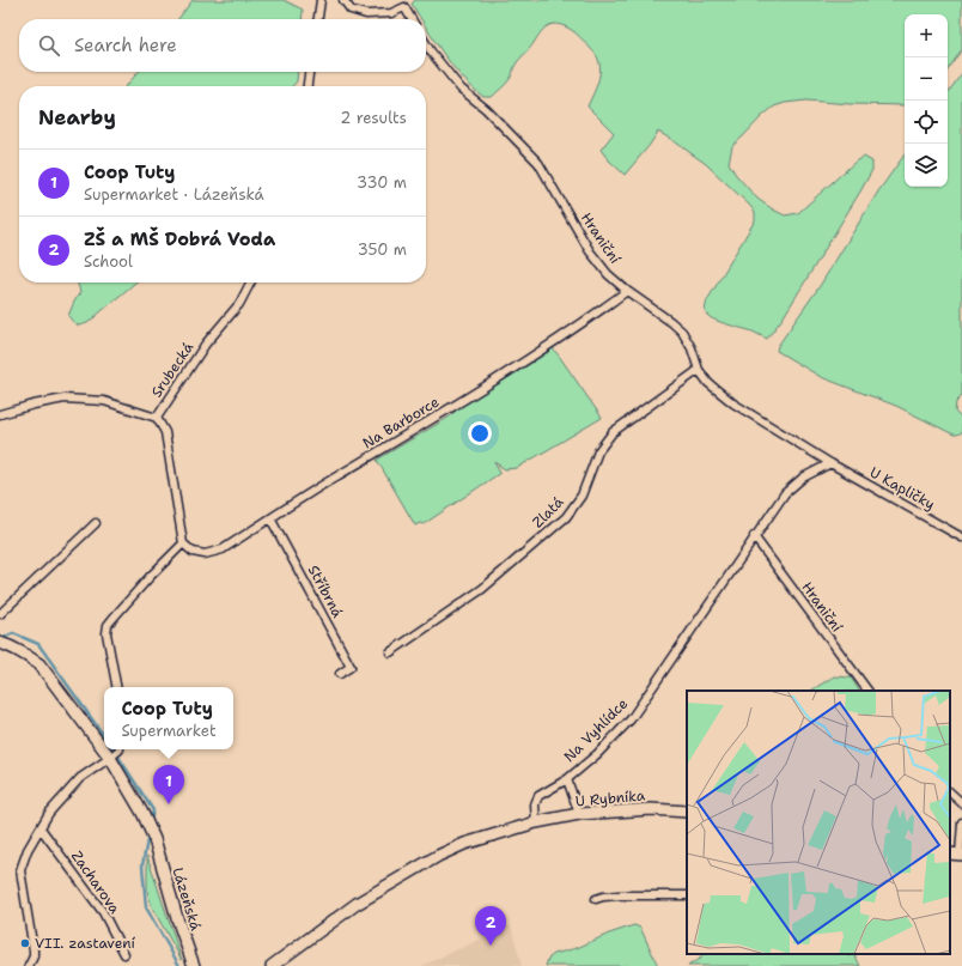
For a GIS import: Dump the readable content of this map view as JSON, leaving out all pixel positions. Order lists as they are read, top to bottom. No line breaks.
{"streets":{"street":["Hraniční","Srubecká","Na Barborce","U Kapličky","Zlatá","Stříbrná","Na Vyhlídce","U Rybníka","Zacharova","Lázeňská"]},"crossings":[["Hraniční","Na Barborce"],["Hraniční","U Kapličky"],["Hraniční","Zlatá"],["Hraniční","Na Vyhlídce"],["Na Barborce","Stříbrná"],["U Kapličky","Na Vyhlídce"],["Na Vyhlídce","U Rybníka"]],"places":["VII. zastavení"],"page":{"map_buttons":["+","−"],"search":"Search here","heading":["Nearby","2 results"],"list":[{"mark":"1","name":"Coop Tuty","note":"Supermarket · Lázeňská","value":"330 m"},{"mark":"2","name":"ZŠ a MŠ Dobrá Voda","note":"School","value":"350 m"}],"popup":["Coop Tuty","Supermarket"],"pins":["1","2"]}}
